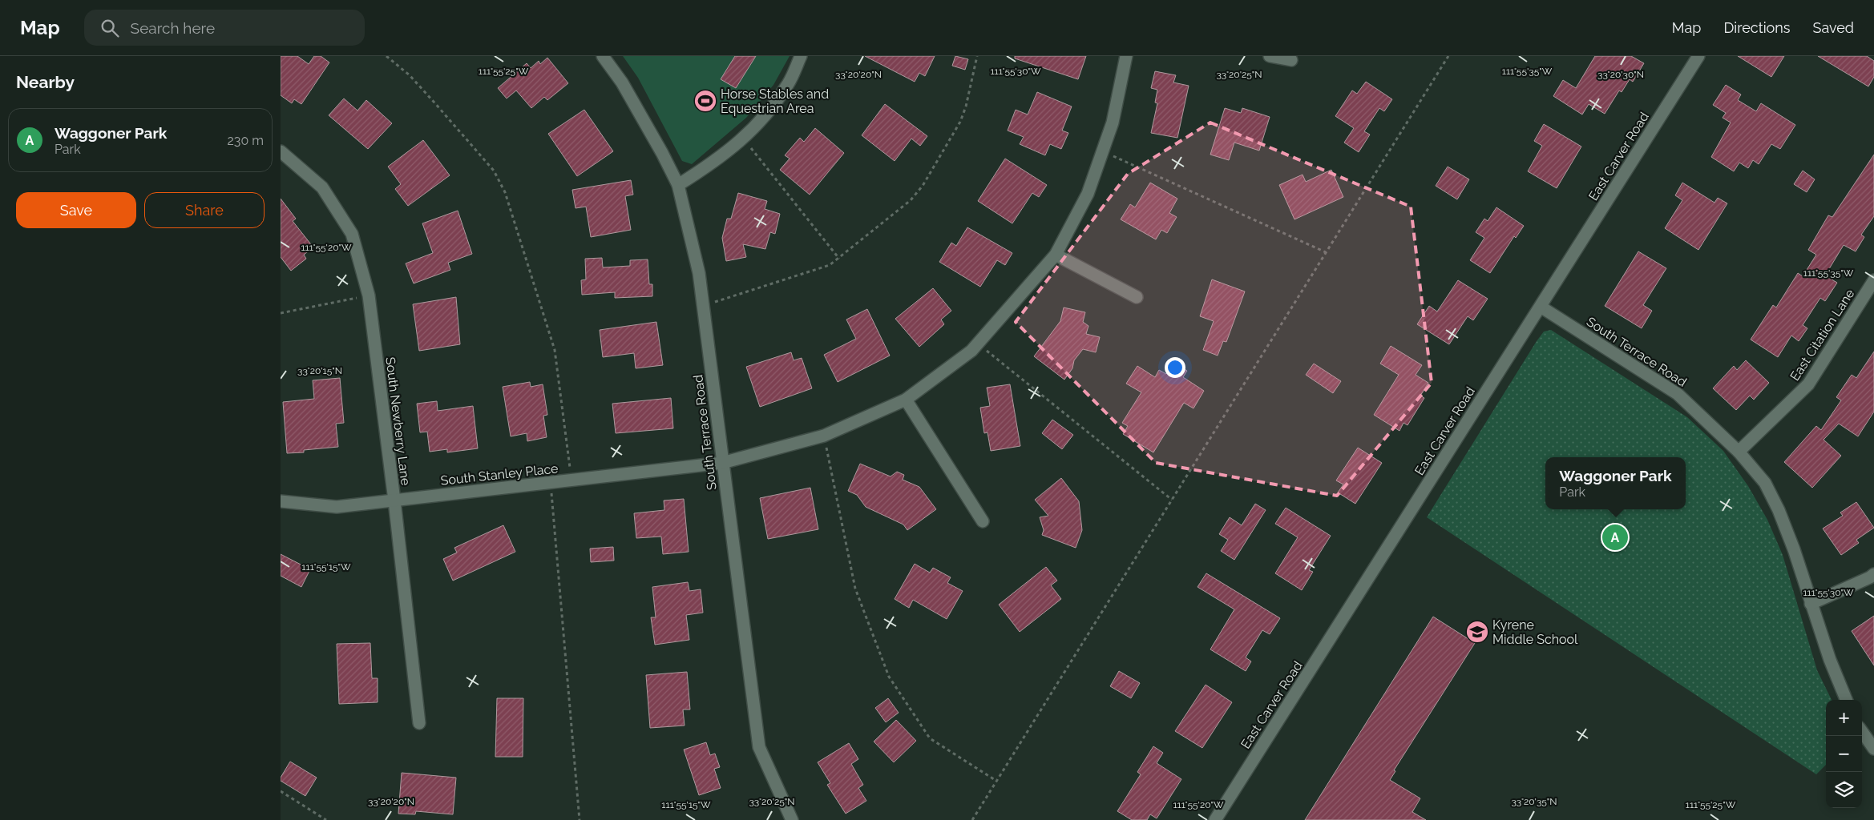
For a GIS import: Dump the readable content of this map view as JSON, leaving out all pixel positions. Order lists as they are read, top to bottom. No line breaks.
{"streets":{"street":["East Carver Road","East Citation Lane","South Terrace Road","South Newberry Lane","South Stanley Place"]},"crossings":[["East Carver Road","South Terrace Road"],["East Citation Lane","South Terrace Road"],["South Terrace Road","South Stanley Place"],["South Newberry Lane","South Stanley Place"]],"places":{"sports":["Horse Stables and Equestrian Area"],"school or university":["Kyrene Middle School"]},"page":{"header":"Map","search":"Search here","nav":["Map","Directions","Saved"],"heading":"Nearby","list":[{"mark":"A","name":"Waggoner Park","note":"Park","value":"230 m"}],"buttons":["Save","Share"],"popup":["Waggoner Park","Park"],"pins":"A","map_buttons":["+","−"]},"coordinates":["111°55'25\"W","111°55'30\"W","111°55'35\"W","33°20'20\"N","33°20'25\"N","33°20'30\"N","111°55'20\"W","33°20'15\"N","111°55'15\"W","33°20'35\"N"]}
